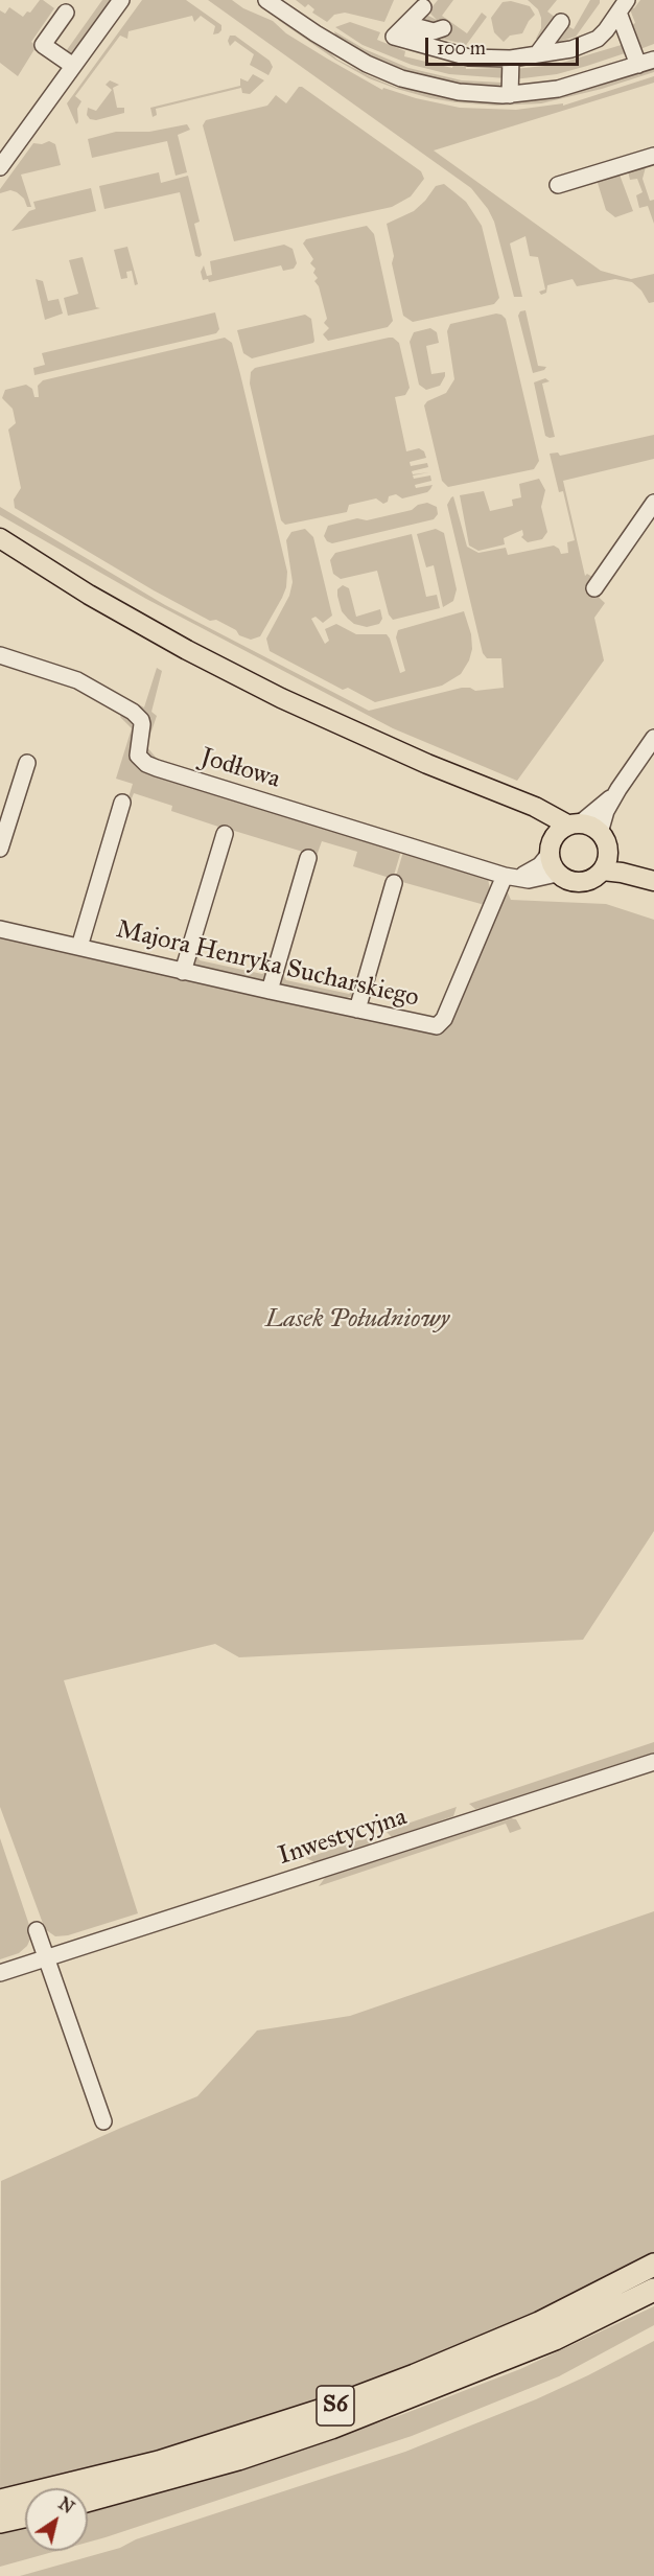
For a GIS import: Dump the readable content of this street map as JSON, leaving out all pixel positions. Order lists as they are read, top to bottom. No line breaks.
{"streets":{"highway":["S6"],"street":["Jodłowa","Majora Henryka Sucharskiego","Inwestycyjna"]},"crossings":[["Jodłowa","Majora Henryka Sucharskiego"]],"parks":["Lasek Południowy"],"scale_bar":"100 m","north":"top right"}
